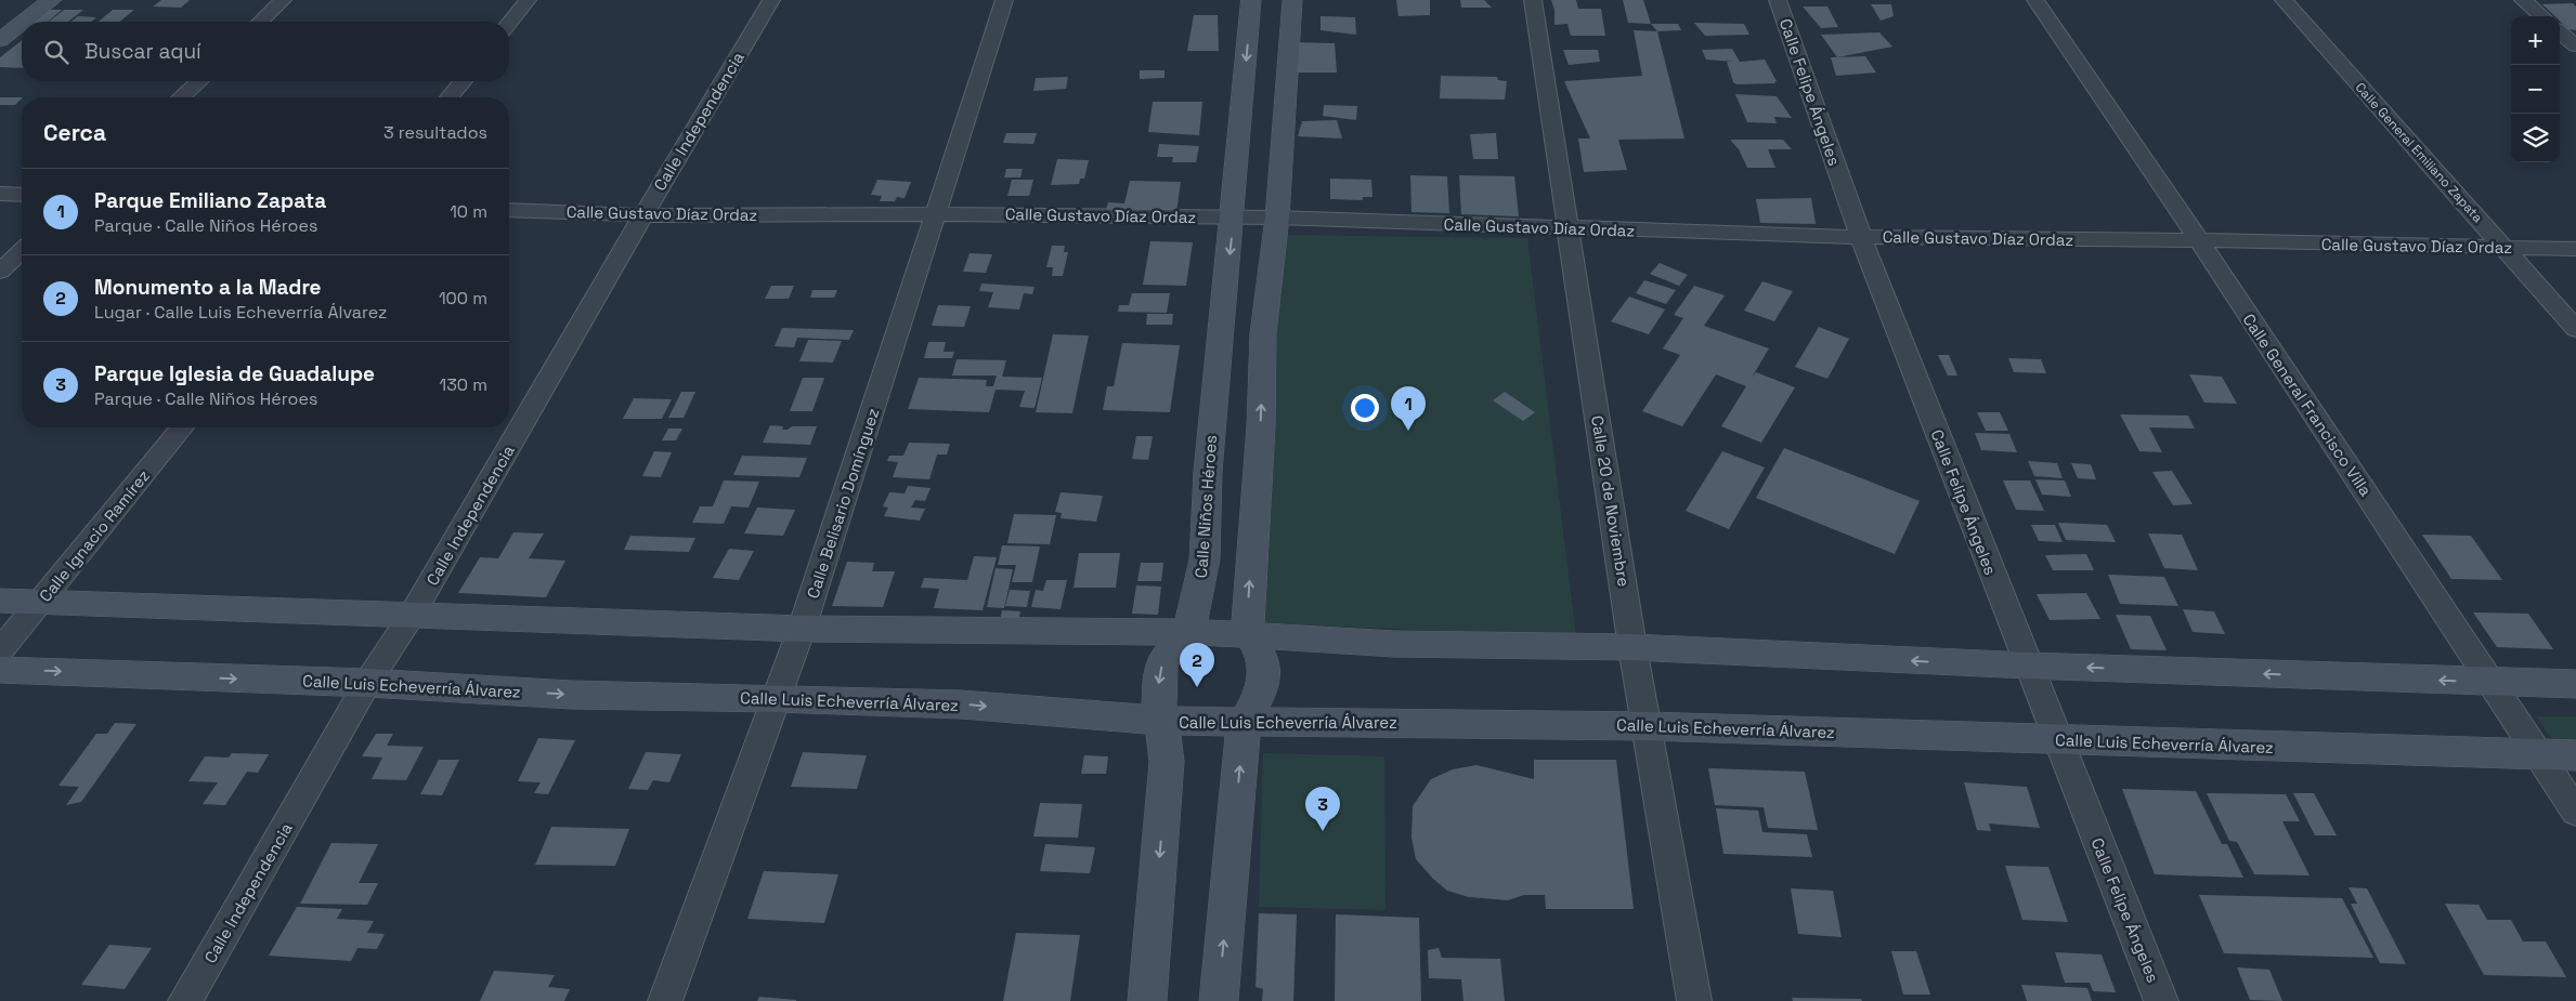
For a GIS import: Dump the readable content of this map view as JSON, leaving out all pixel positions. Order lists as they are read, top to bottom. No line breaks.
{"streets":{"street":["Calle Felipe Ángeles","Calle Independencia","Calle General Emiliano Zapata","Calle Gustavo Díaz Ordaz","Calle General Francisco Villa","Calle 20 de Noviembre","Calle Belisario Domínguez","Calle Niños Héroes","Calle Ignacio Ramírez","Calle Luis Echeverría Álvarez"]},"crossings":[["Calle Felipe Ángeles","Calle Gustavo Díaz Ordaz"],["Calle Felipe Ángeles","Calle Luis Echeverría Álvarez"],["Calle Independencia","Calle Gustavo Díaz Ordaz"],["Calle Independencia","Calle Luis Echeverría Álvarez"],["Calle General Emiliano Zapata","Calle Gustavo Díaz Ordaz"],["Calle Gustavo Díaz Ordaz","Calle General Francisco Villa"],["Calle Gustavo Díaz Ordaz","Calle 20 de Noviembre"],["Calle Gustavo Díaz Ordaz","Calle Belisario Domínguez"],["Calle Gustavo Díaz Ordaz","Calle Niños Héroes"],["Calle General Francisco Villa","Calle Luis Echeverría Álvarez"],["Calle 20 de Noviembre","Calle Luis Echeverría Álvarez"],["Calle Belisario Domínguez","Calle Luis Echeverría Álvarez"],["Calle Niños Héroes","Calle Luis Echeverría Álvarez"]],"page":{"map_buttons":["+","−"],"search":"Buscar aquí","heading":["Cerca","3 resultados"],"list":[{"mark":"1","name":"Parque Emiliano Zapata","note":"Parque · Calle Niños Héroes","value":"10 m"},{"mark":"2","name":"Monumento a la Madre","note":"Lugar · Calle Luis Echeverría Álvarez","value":"100 m"},{"mark":"3","name":"Parque Iglesia de Guadalupe","note":"Parque · Calle Niños Héroes","value":"130 m"}],"pins":["1","2","3"]}}
